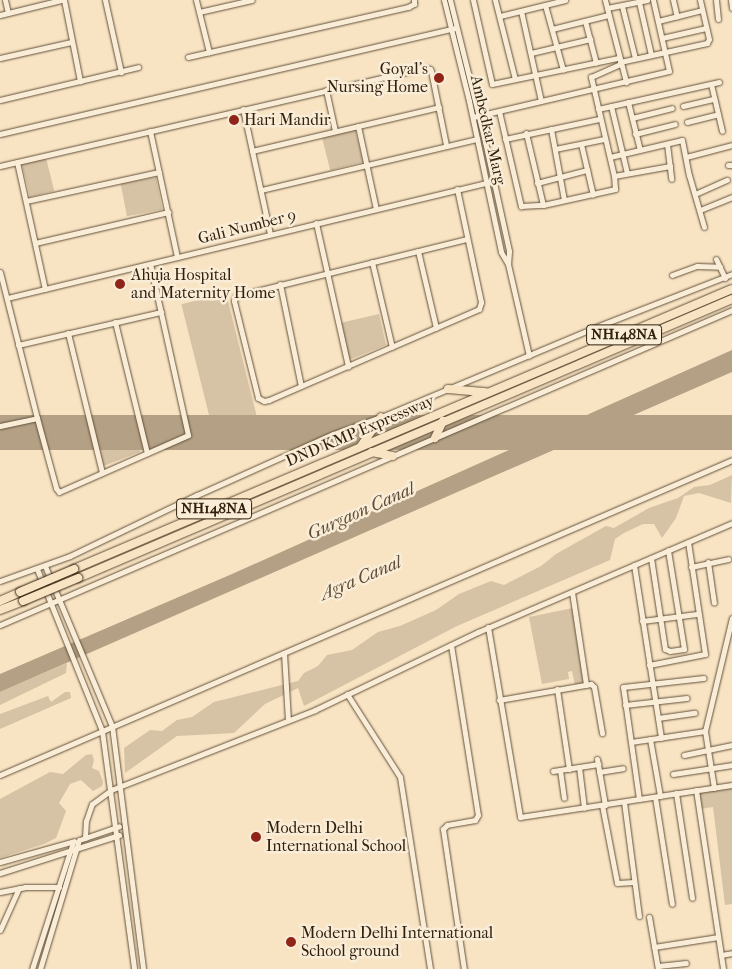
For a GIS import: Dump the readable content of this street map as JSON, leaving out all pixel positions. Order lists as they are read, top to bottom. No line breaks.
{"streets":{"highway":["NH148NA","DND KMP Expressway"],"street":["Ambedkar Marg","Gali Number 9"]},"crossings":[["Ambedkar Marg","Gali Number 9"]],"water":["Gurgaon Canal","Agra Canal"],"places":["Goyal's Nursing Home","Hari Mandir","Ahuja Hospital and Maternity Home","Modern Delhi International School","Modern Delhi International School ground"]}
